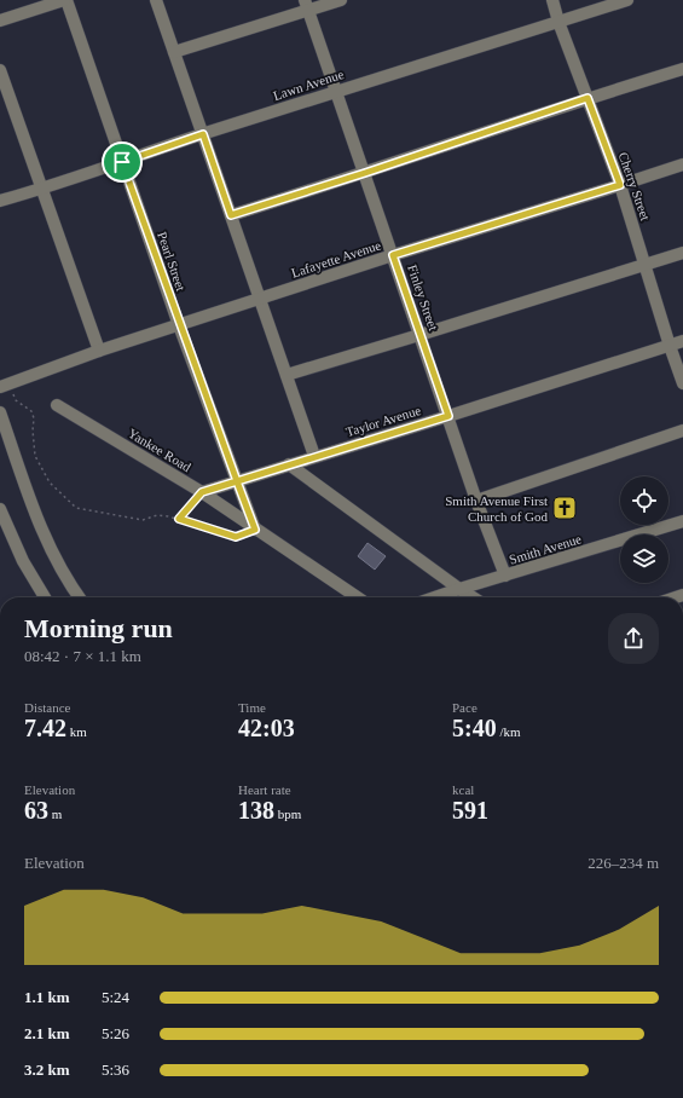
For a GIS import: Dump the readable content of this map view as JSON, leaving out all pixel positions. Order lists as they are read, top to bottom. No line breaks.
{"streets":{"street":["Lawn Avenue","Cherry Street","Lafayette Avenue","Pearl Street","Finley Street","Taylor Avenue","Yankee Road","Smith Avenue"]},"crossings":[["Lawn Avenue","Cherry Street"],["Lawn Avenue","Pearl Street"],["Lawn Avenue","Finley Street"],["Cherry Street","Lafayette Avenue"],["Cherry Street","Taylor Avenue"],["Lafayette Avenue","Pearl Street"],["Lafayette Avenue","Finley Street"],["Pearl Street","Taylor Avenue"],["Pearl Street","Yankee Road"],["Finley Street","Taylor Avenue"],["Finley Street","Smith Avenue"],["Taylor Avenue","Yankee Road"]],"places":{"church":["Smith Avenue First Church of God"]},"page":{"heading":["Morning run","08:42 · 7 × 1.1 km"],"stats":[["Distance","7.42 km"],["Time","42:03"],["Pace","5:40 /km"],["Elevation","63 m"],["Heart rate","138 bpm"],["kcal","591"]],"chart":["Elevation","226–234 m"],"list":[{"name":"1.1 km","note":"5:24"},{"name":"2.1 km","note":"5:26"},{"name":"3.2 km","note":"5:36"}]}}
